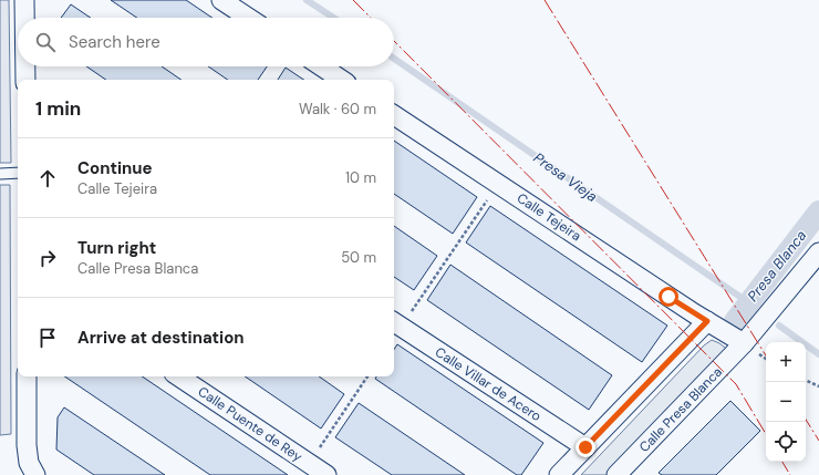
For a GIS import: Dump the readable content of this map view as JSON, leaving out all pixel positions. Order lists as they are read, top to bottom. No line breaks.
{"streets":{"street":["Calle Tejeira","Calle Villar de Acero","Calle Presa Blanca","Calle Puente de Rey"]},"water":["Presa Vieja","Presa Blanca"],"page":{"search":"Search here","heading":["1 min","Walk · 60 m"],"list":[["Continue","Calle Tejeira","10 m"],["Turn right","Calle Presa Blanca","50 m"],"Arrive at destination"],"map_buttons":["+","−"]}}
